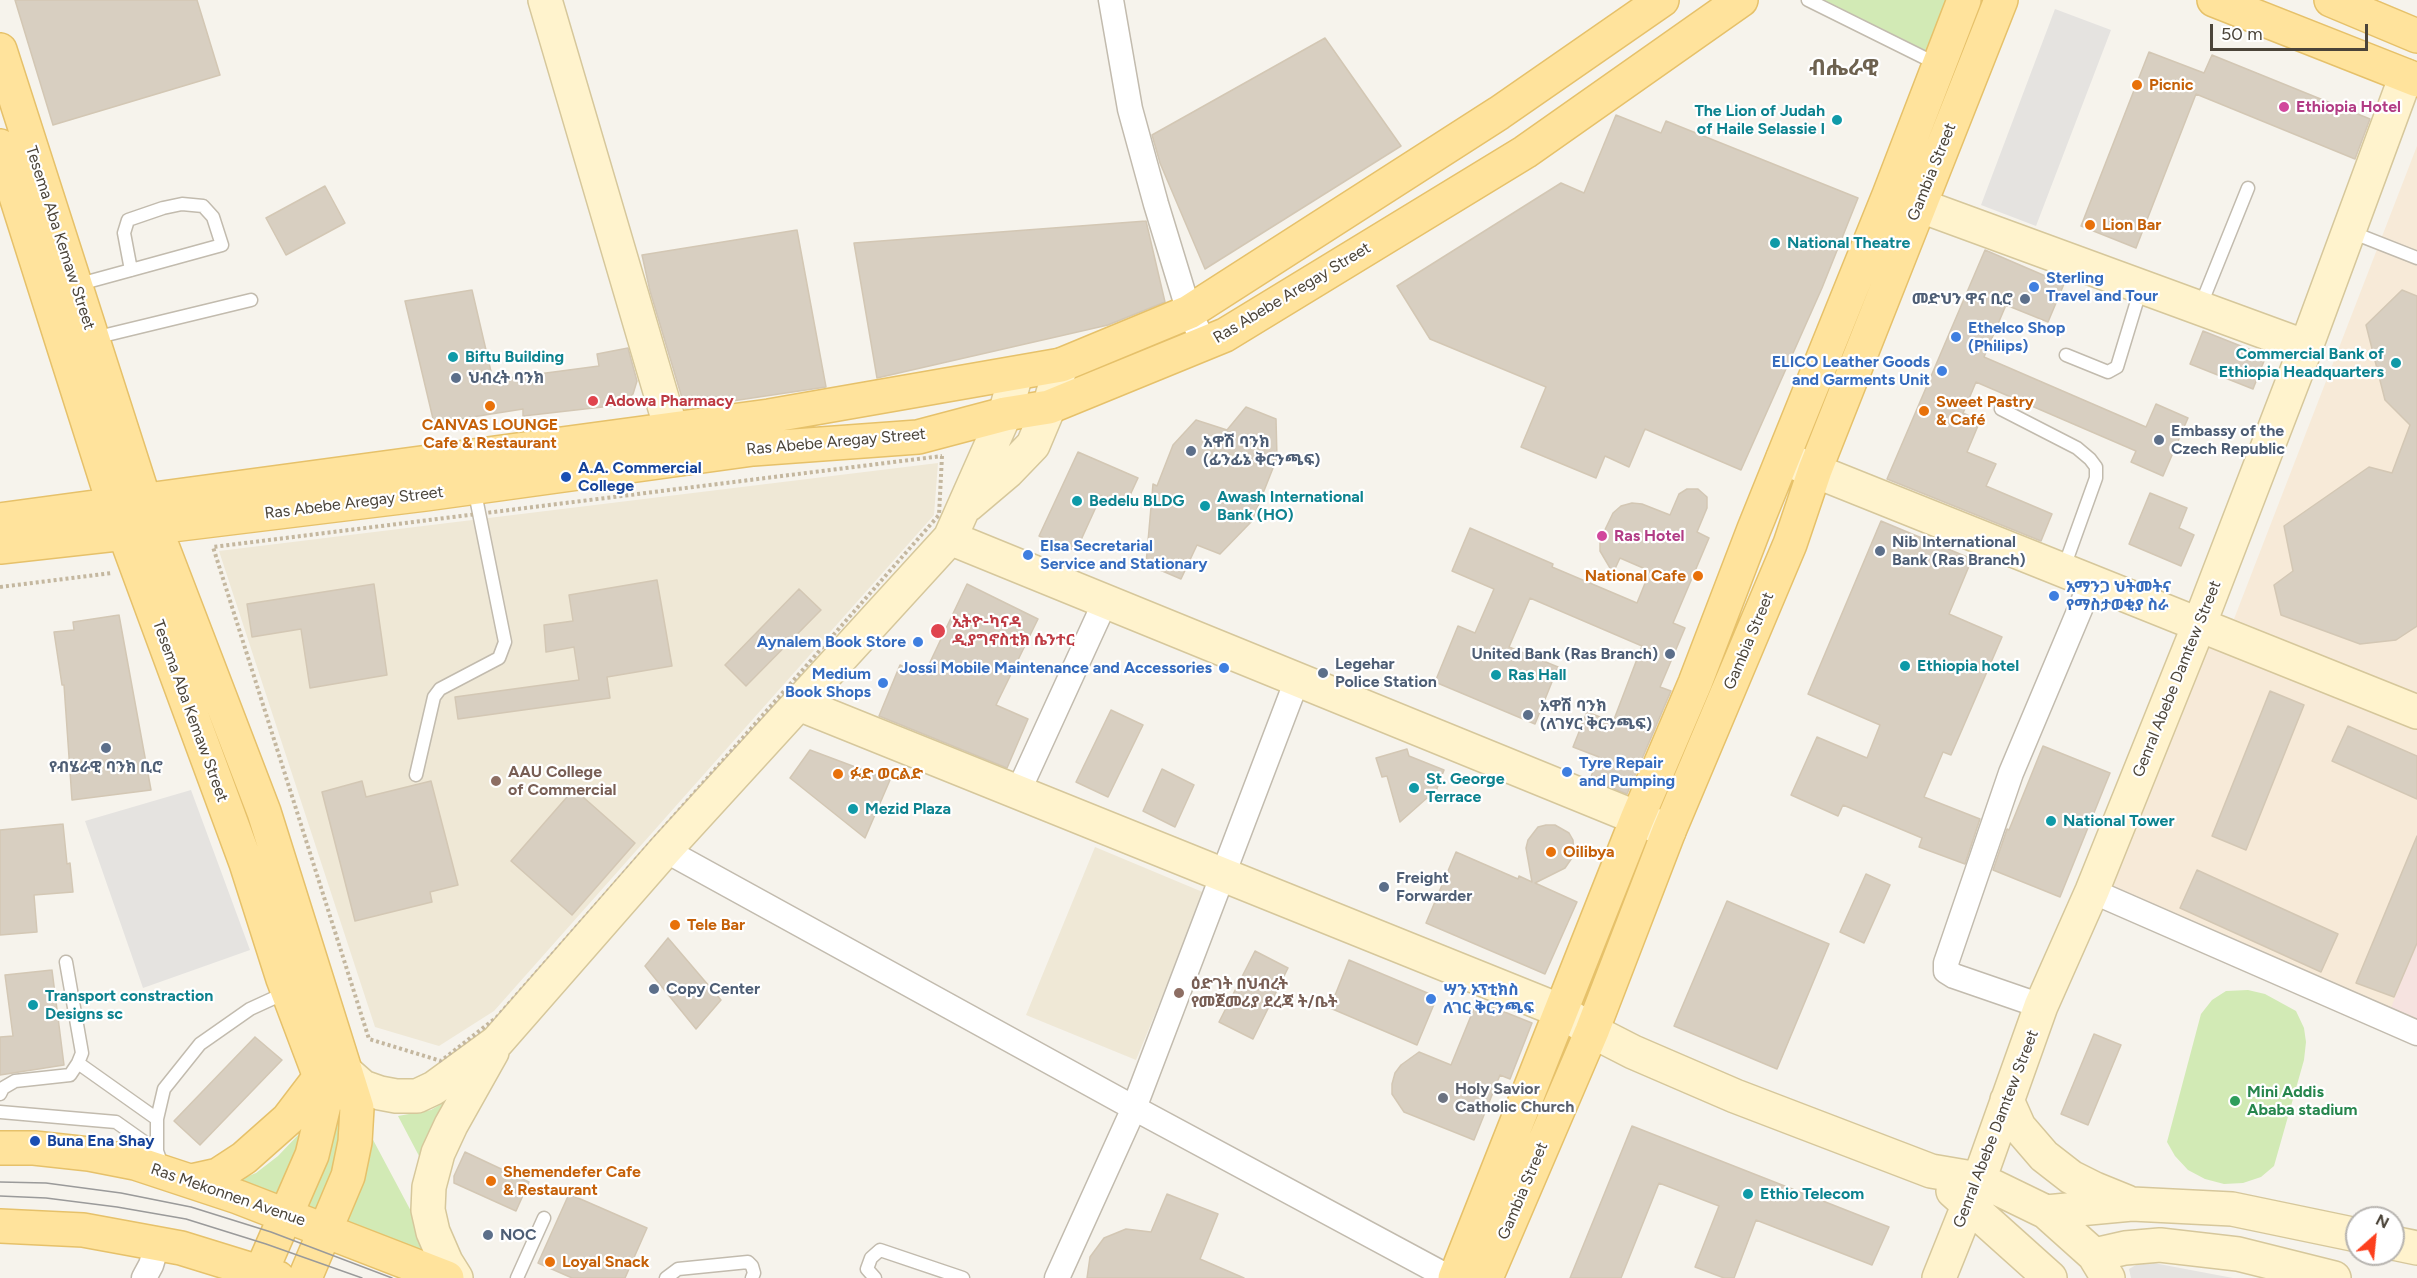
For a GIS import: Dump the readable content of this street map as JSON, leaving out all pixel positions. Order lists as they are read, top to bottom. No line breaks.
{"streets":{"main road":["Gambia Street","Tesema Aba Kemaw Street","Ras Abebe Aregay Street","Ras Mekonnen Avenue"],"street":["Genral Abebe Damtew Street"]},"crossings":[["Tesema Aba Kemaw Street","Ras Abebe Aregay Street"],["Tesema Aba Kemaw Street","Ras Mekonnen Avenue"]],"districts":["ብሔራዊ"],"places":["Picnic","Ethiopia Hotel","The Lion of Judah of Haile Selassie I","Lion Bar","National Theatre","Sterling Travel and Tour","መድህን ዋና ቢሮ","Ethelco Shop (Philips)","Biftu Building","Commercial Bank of Ethiopia Headquarters","ELICO Leather Goods and Garments Unit","ህብረት ባንክ","Adowa Pharmacy","CANVAS LOUNGE Cafe & Restaurant","Sweet Pastry & Café","Embassy of the Czech Republic","አዋሽ ባንክ (ፊንፊኔ ቅርንጫፍ)","A.A. Commercial College","Bedelu BLDG","Awash International Bank (HO)","Ras Hotel","Nib International Bank (Ras Branch)","Elsa Secretarial Service and Stationary","National Cafe","አማንጋ ህትመትና የማስታወቂያ ስራ","ኢትዮ-ካናዳ ዲያግኖስቲክ ሴንተር","Aynalem Book Store","United Bank (Ras Branch)","Ethiopia hotel","Jossi Mobile Maintenance and Accessories","Legehar Police Station","Ras Hall","Medium Book Shops","አዋሽ ባንክ (ለገሃር ቅርንጫፍ)","የብሄራዊ ባንክ ቢሮ","Tyre Repair and Pumping","ፉድ ወርልድ","AAU College of Commercial","St. George Terrace","Mezid Plaza","National Tower","Oilibya","Freight Forwarder","Tele Bar","Copy Center","ዕድገት በህብረት የመጀመሪያ ደረጃ ት/ቤት","ሣን ኦፕቲክስ ለገር ቅርንጫፍ","Transport constraction Designs sc","Holy Savior Catholic Church","Mini Addis Ababa stadium","Buna Ena Shay","Shemendefer Cafe & Restaurant","Ethio Telecom","NOC","Loyal Snack"],"scale_bar":"50 m","north":"top right"}
